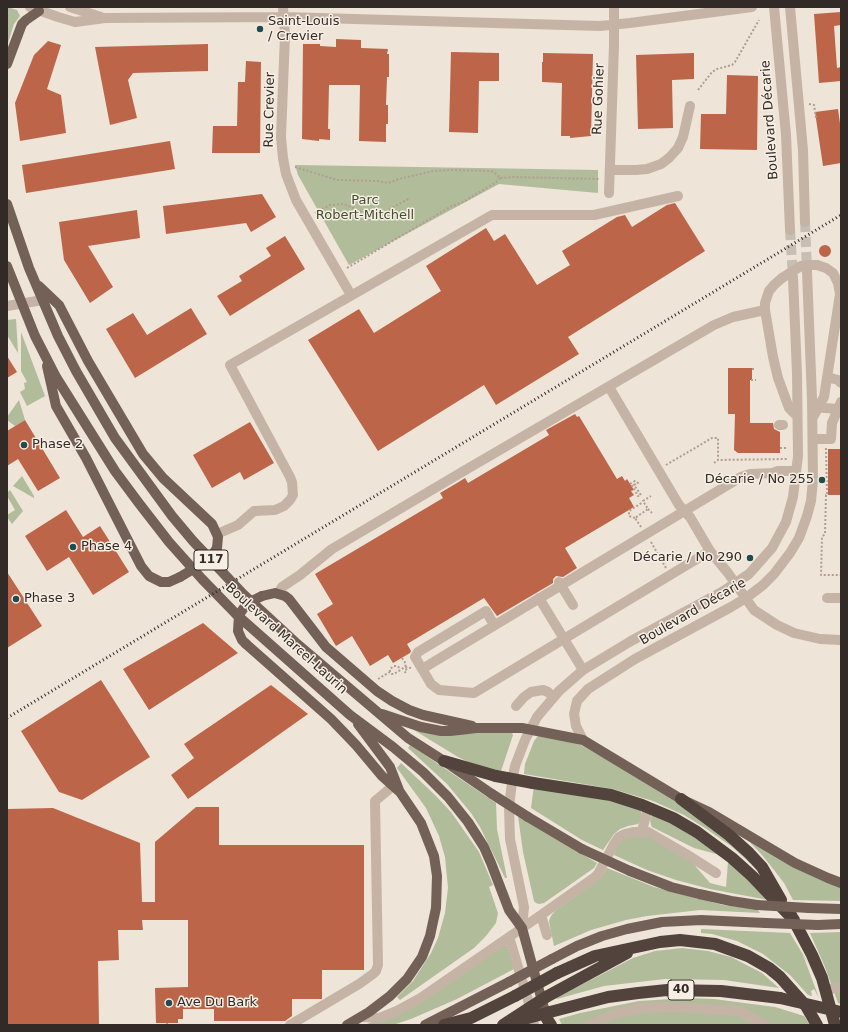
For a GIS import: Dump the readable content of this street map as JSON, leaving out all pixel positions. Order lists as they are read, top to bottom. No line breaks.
{"streets":{"highway":["40"],"main road":["117","Boulevard Marcel-Laurin"],"street":["Rue Gohier","Rue Crevier","Boulevard Décarie"]},"crossings":[["Boulevard Décarie","Boulevard Marcel-Laurin"]],"parks":["Parc Robert-Mitchell"],"places":["Saint-Louis / Crevier","Phase 2","Décarie / No 255","Phase 4","Décarie / No 290","Phase 3","Ave Du Bark"]}
